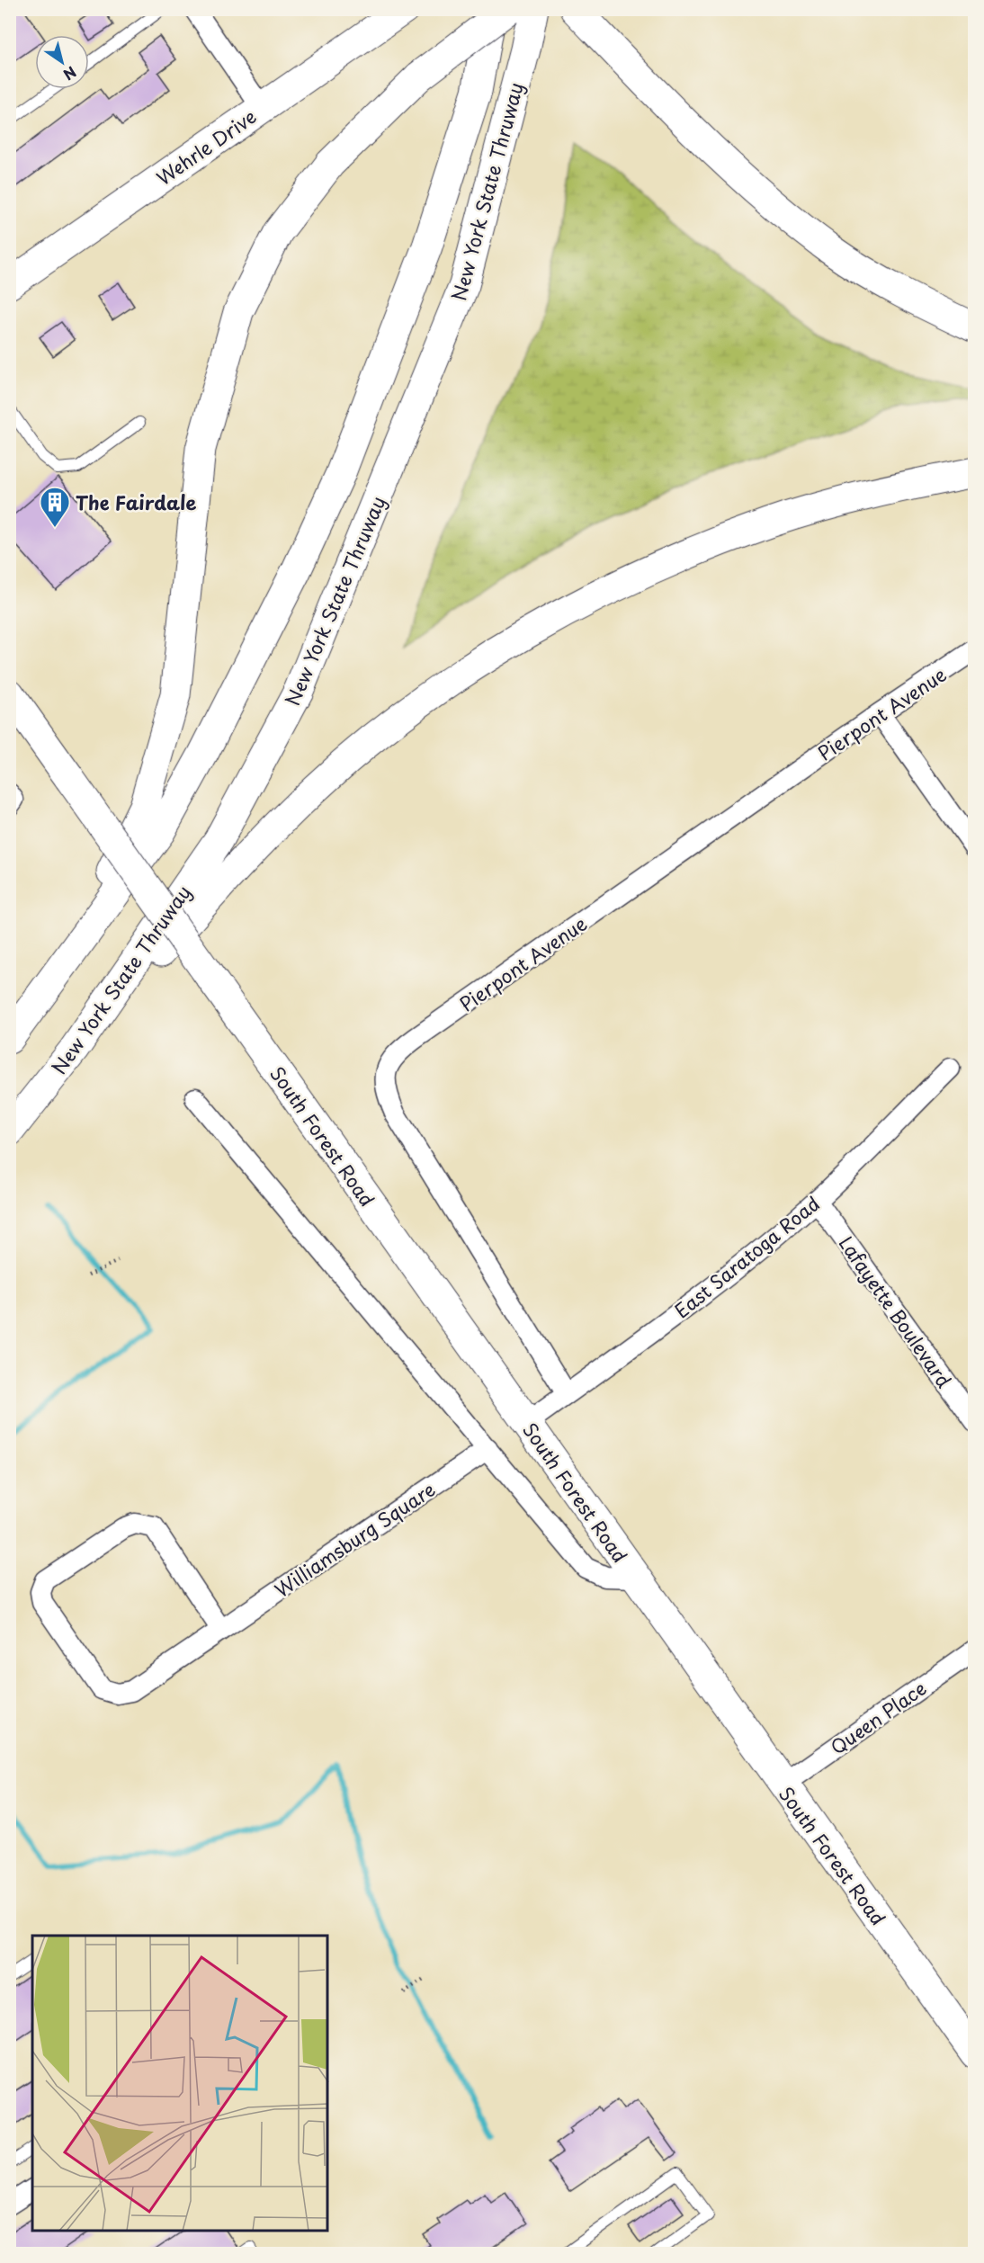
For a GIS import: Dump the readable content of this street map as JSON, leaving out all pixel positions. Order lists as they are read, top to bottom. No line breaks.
{"streets":{"main road":["Wehrle Drive","New York State Thruway","South Forest Road"],"street":["Pierpont Avenue","East Saratoga Road","Lafayette Boulevard","Williamsburg Square","Queen Place"]},"crossings":[["Pierpont Avenue","East Saratoga Road"],["South Forest Road","East Saratoga Road"],["South Forest Road","Williamsburg Square"],["South Forest Road","Queen Place"],["East Saratoga Road","Lafayette Boulevard"]],"places":{"building":["The Fairdale"]},"north":"bottom right"}
